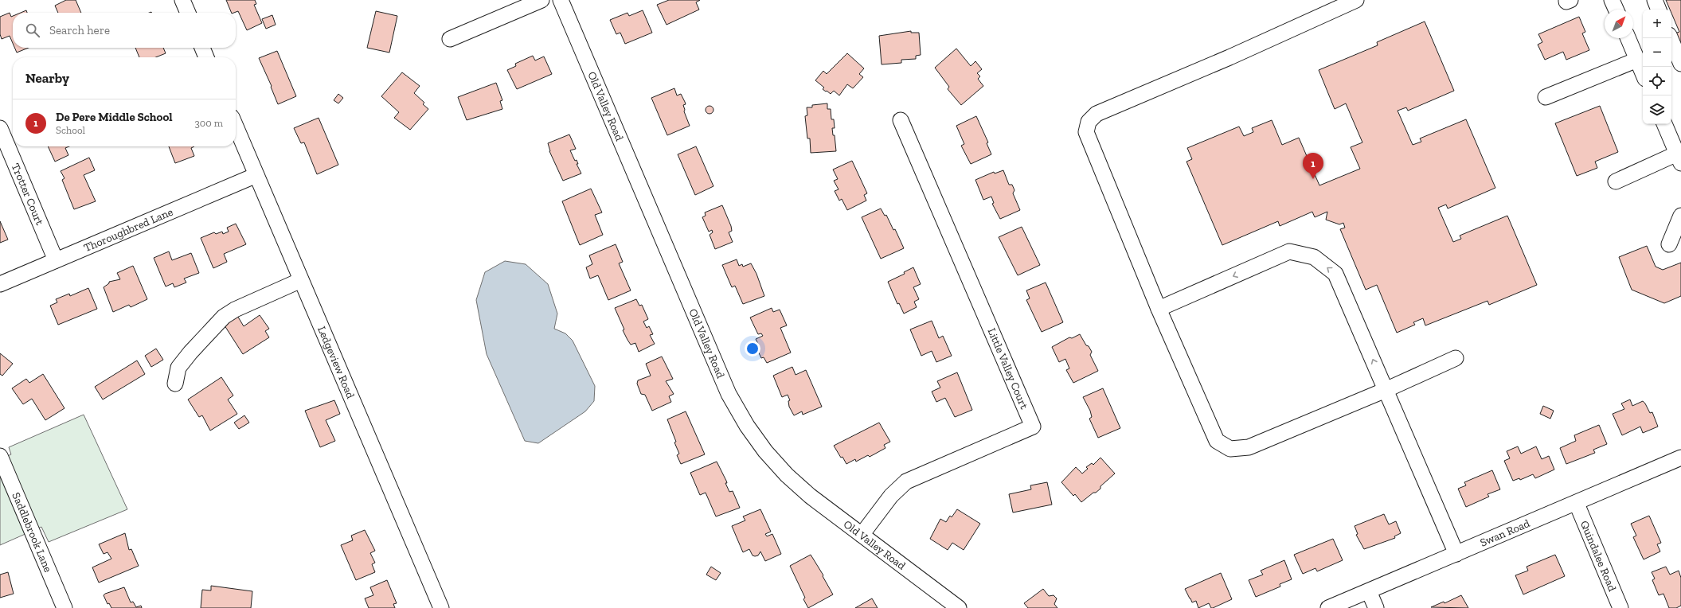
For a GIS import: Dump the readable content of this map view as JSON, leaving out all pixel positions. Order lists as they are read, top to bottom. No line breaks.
{"streets":{"street":["Old Valley Road","Trotter Court","Thoroughbred Lane","Ledgeview Road","Little Valley Court","Saddlebrook Lane","Swan Road","Quindalee Road"]},"crossings":[["Old Valley Road","Little Valley Court"],["Trotter Court","Thoroughbred Lane"],["Thoroughbred Lane","Ledgeview Road"],["Swan Road","Quindalee Road"]],"north":"top right","page":{"map_buttons":["+","−"],"search":"Search here","heading":"Nearby","list":[{"mark":"1","name":"De Pere Middle School","note":"School","value":"300 m"}],"pins":"1"}}
